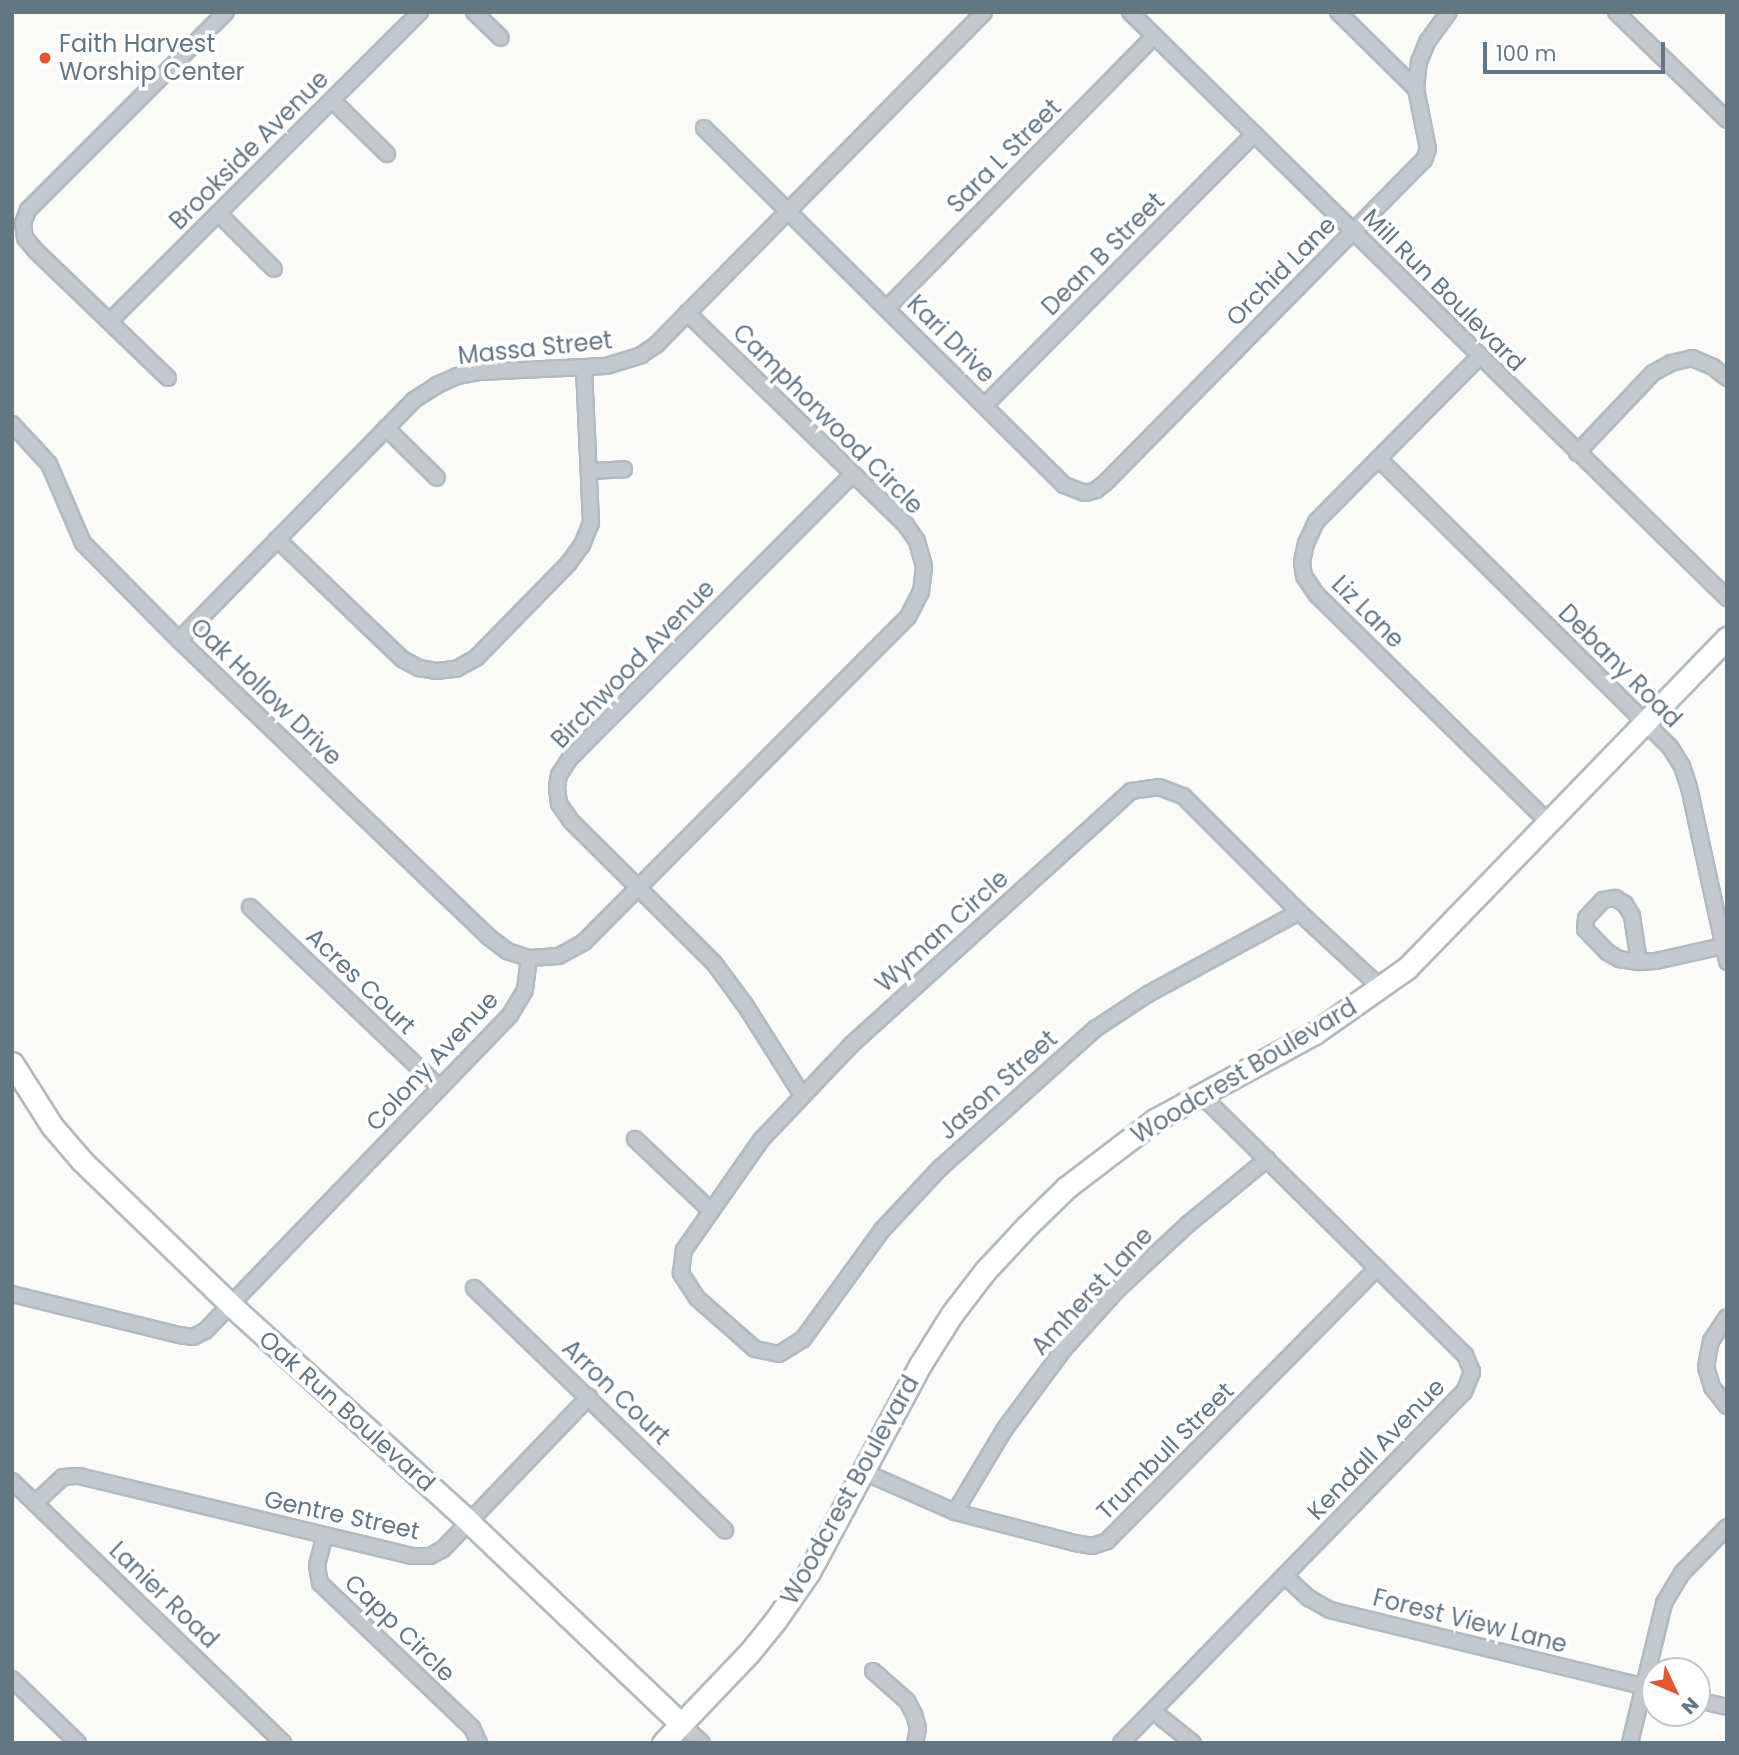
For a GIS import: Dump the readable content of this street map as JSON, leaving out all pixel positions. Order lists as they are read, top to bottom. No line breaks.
{"streets":{"street":["Brookside Avenue","Sara L Street","Dean B Street","Orchid Lane","Mill Run Boulevard","Kari Drive","Massa Street","Camphorwood Circle","Liz Lane","Birchwood Avenue","Debany Road","Oak Hollow Drive","Wyman Circle","Acres Court","Colony Avenue","Woodcrest Boulevard","Jason Street","Amherst Lane","Arron Court","Oak Run Boulevard","Kendall Avenue","Trumbull Street","Gentre Street","Lanier Road","Forest View Lane","Capp Circle"]},"crossings":[["Sara L Street","Mill Run Boulevard"],["Sara L Street","Kari Drive"],["Dean B Street","Mill Run Boulevard"],["Dean B Street","Kari Drive"],["Orchid Lane","Mill Run Boulevard"],["Orchid Lane","Kari Drive"],["Mill Run Boulevard","Liz Lane"],["Kari Drive","Massa Street"],["Massa Street","Camphorwood Circle"],["Massa Street","Oak Hollow Drive"],["Camphorwood Circle","Birchwood Avenue"],["Liz Lane","Debany Road"],["Liz Lane","Woodcrest Boulevard"],["Birchwood Avenue","Wyman Circle"],["Debany Road","Woodcrest Boulevard"],["Oak Hollow Drive","Colony Avenue"],["Wyman Circle","Woodcrest Boulevard"],["Wyman Circle","Jason Street"],["Acres Court","Colony Avenue"],["Colony Avenue","Oak Run Boulevard"],["Woodcrest Boulevard","Oak Run Boulevard"],["Woodcrest Boulevard","Kendall Avenue"],["Woodcrest Boulevard","Trumbull Street"],["Amherst Lane","Kendall Avenue"],["Amherst Lane","Trumbull Street"],["Arron Court","Gentre Street"],["Oak Run Boulevard","Gentre Street"],["Kendall Avenue","Trumbull Street"],["Kendall Avenue","Forest View Lane"],["Gentre Street","Lanier Road"],["Gentre Street","Capp Circle"]],"places":["Faith Harvest Worship Center"],"scale_bar":"100 m","north":"bottom right"}
